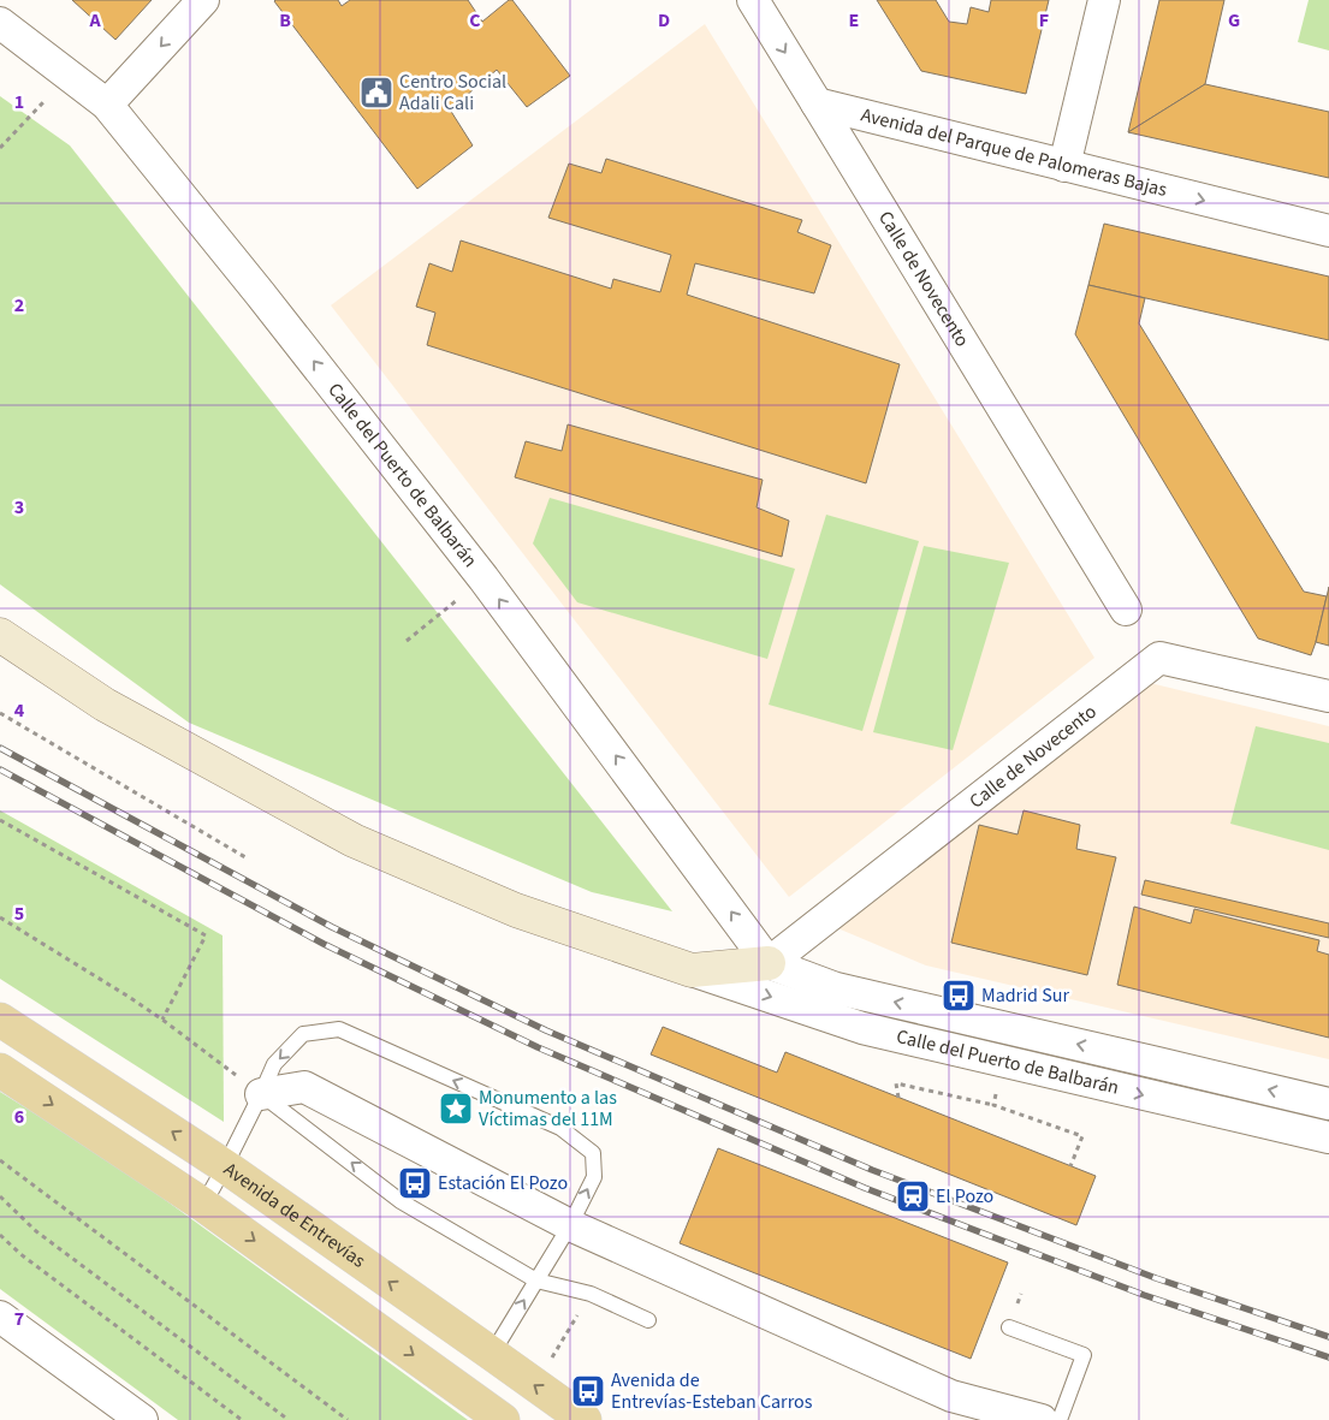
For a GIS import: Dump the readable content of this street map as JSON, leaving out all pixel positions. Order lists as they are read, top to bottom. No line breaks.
{"streets":{"main road":["Avenida de Entrevías"],"street":["Avenida del Parque de Palomeras Bajas","Calle de Novecento","Calle del Puerto de Balbarán"]},"crossings":[["Avenida del Parque de Palomeras Bajas","Calle de Novecento"],["Calle de Novecento","Calle del Puerto de Balbarán"]],"one_way":["Avenida del Parque de Palomeras Bajas"],"places":{"public building":["Centro Social Adali Cali"],"bus stop":["Madrid Sur","Estación El Pozo","Avenida de Entrevías-Esteban Carros"],"place":["Monumento a las Víctimas del 11M"],"station":["El Pozo"]},"grid":{"columns":["A","B","C","D","E","F","G"],"rows":["1","2","3","4","5","6","7"]}}
